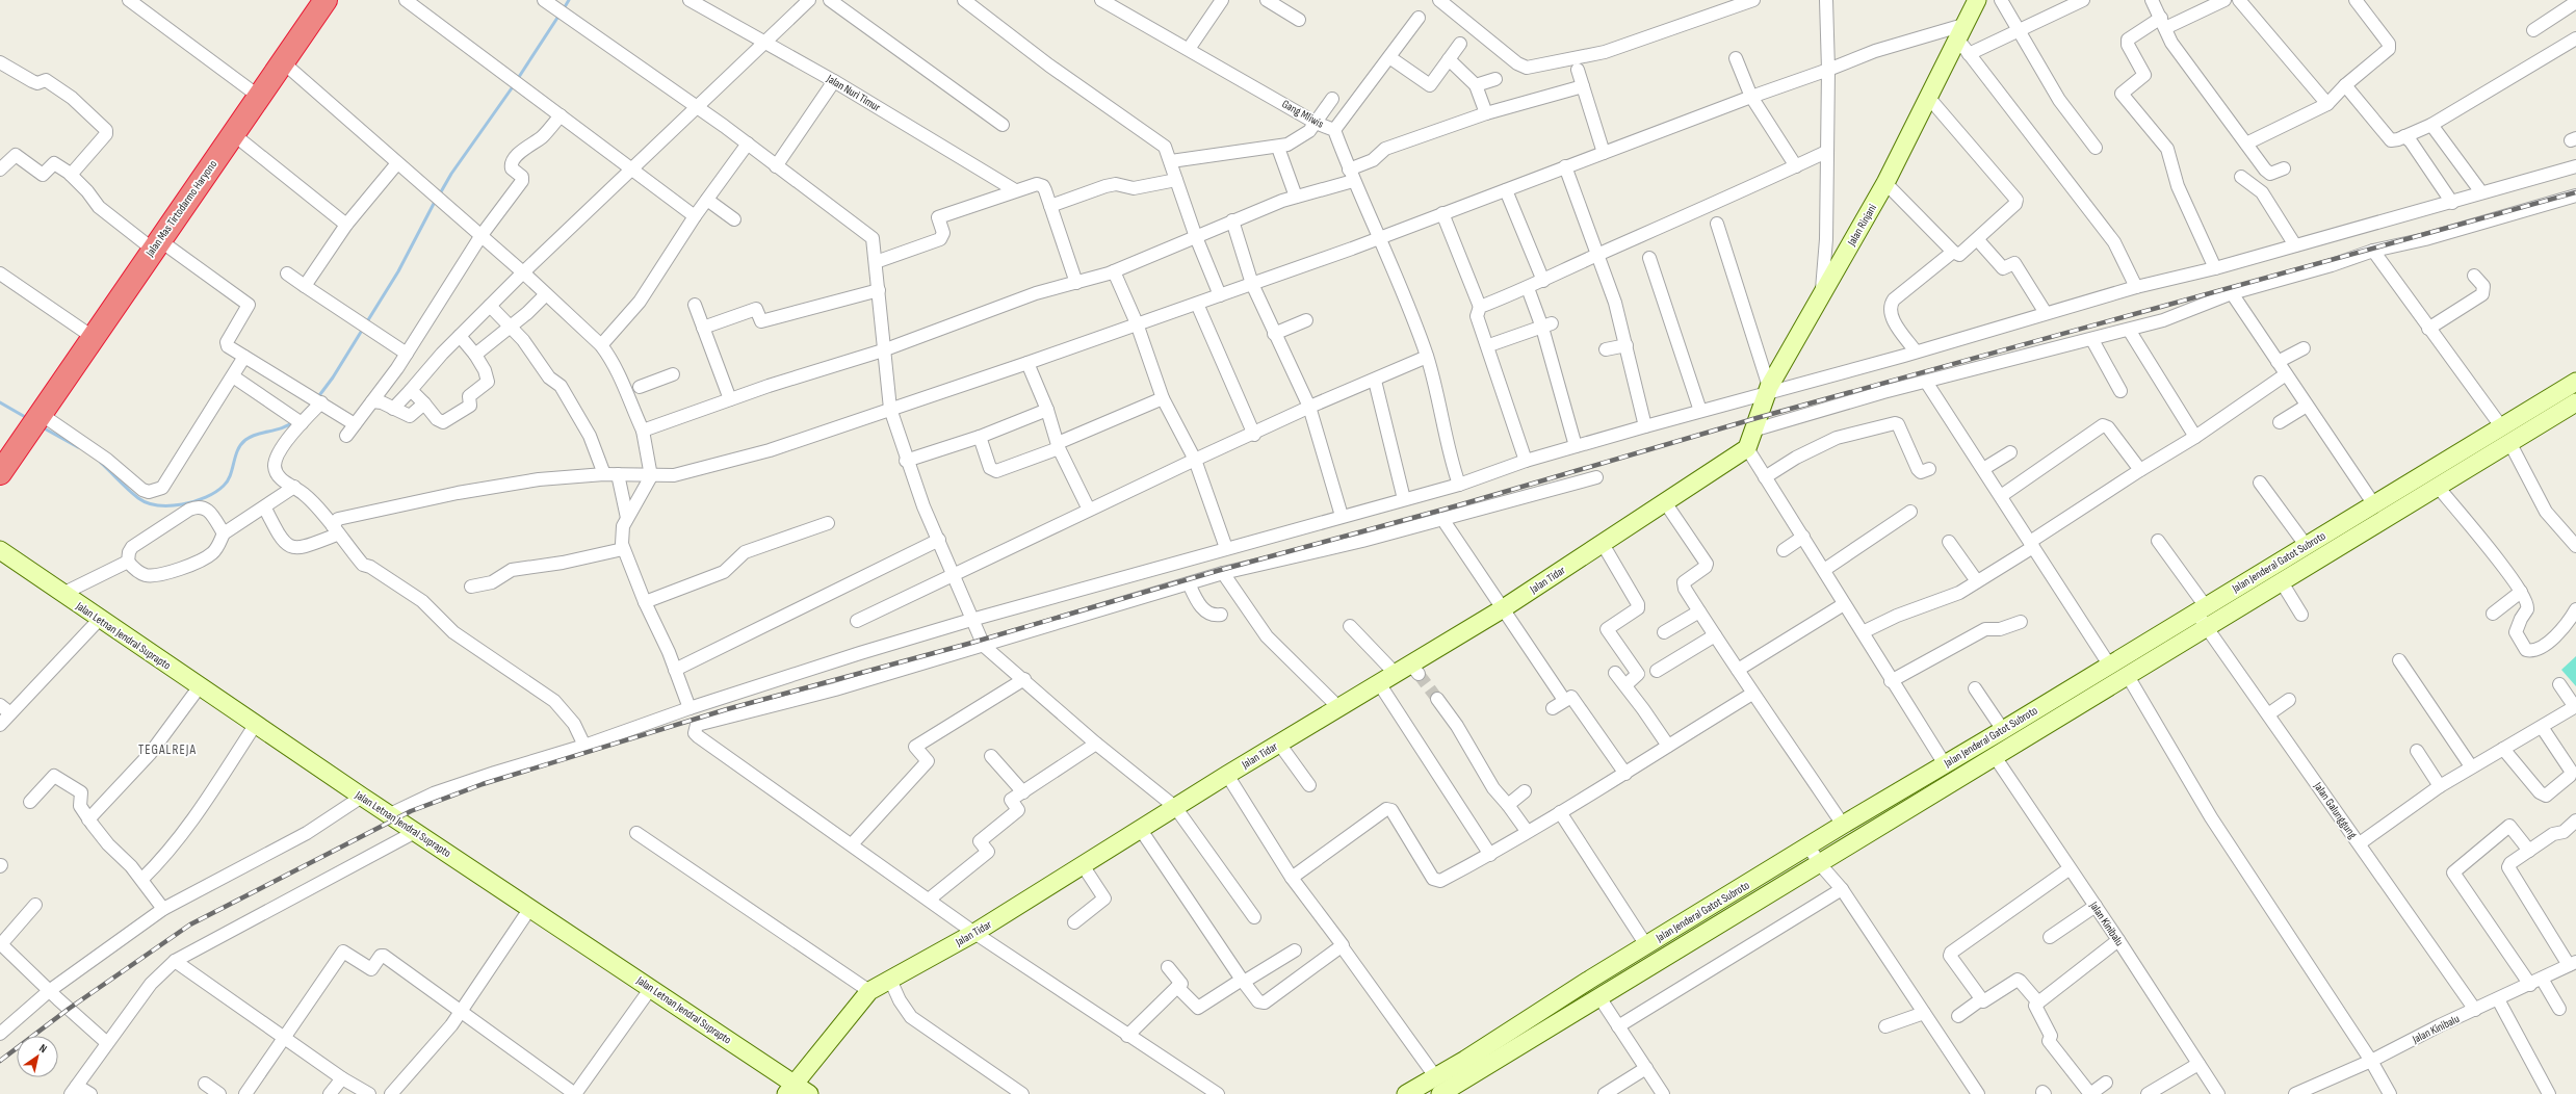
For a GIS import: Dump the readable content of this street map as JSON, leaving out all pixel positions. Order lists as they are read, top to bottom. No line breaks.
{"streets":{"highway":["Jalan Mas Tirtodarmo Haryono"],"main road":["Jalan Rinjani","Jalan Jenderal Gatot Subroto","Jalan Tidar","Jalan Letnan Jendral Suprapto"],"street":["Jalan Nuri Timur","Gang Mliwis","Jalan Galunggung","Jalan Kinibalu"]},"crossings":[["Jalan Rinjani","Jalan Tidar"],["Jalan Jenderal Gatot Subroto","Jalan Galunggung"],["Jalan Jenderal Gatot Subroto","Jalan Kinibalu"],["Jalan Tidar","Jalan Letnan Jendral Suprapto"],["Jalan Galunggung","Jalan Kinibalu"]],"districts":["TEGALREJA"],"north":"top right"}
